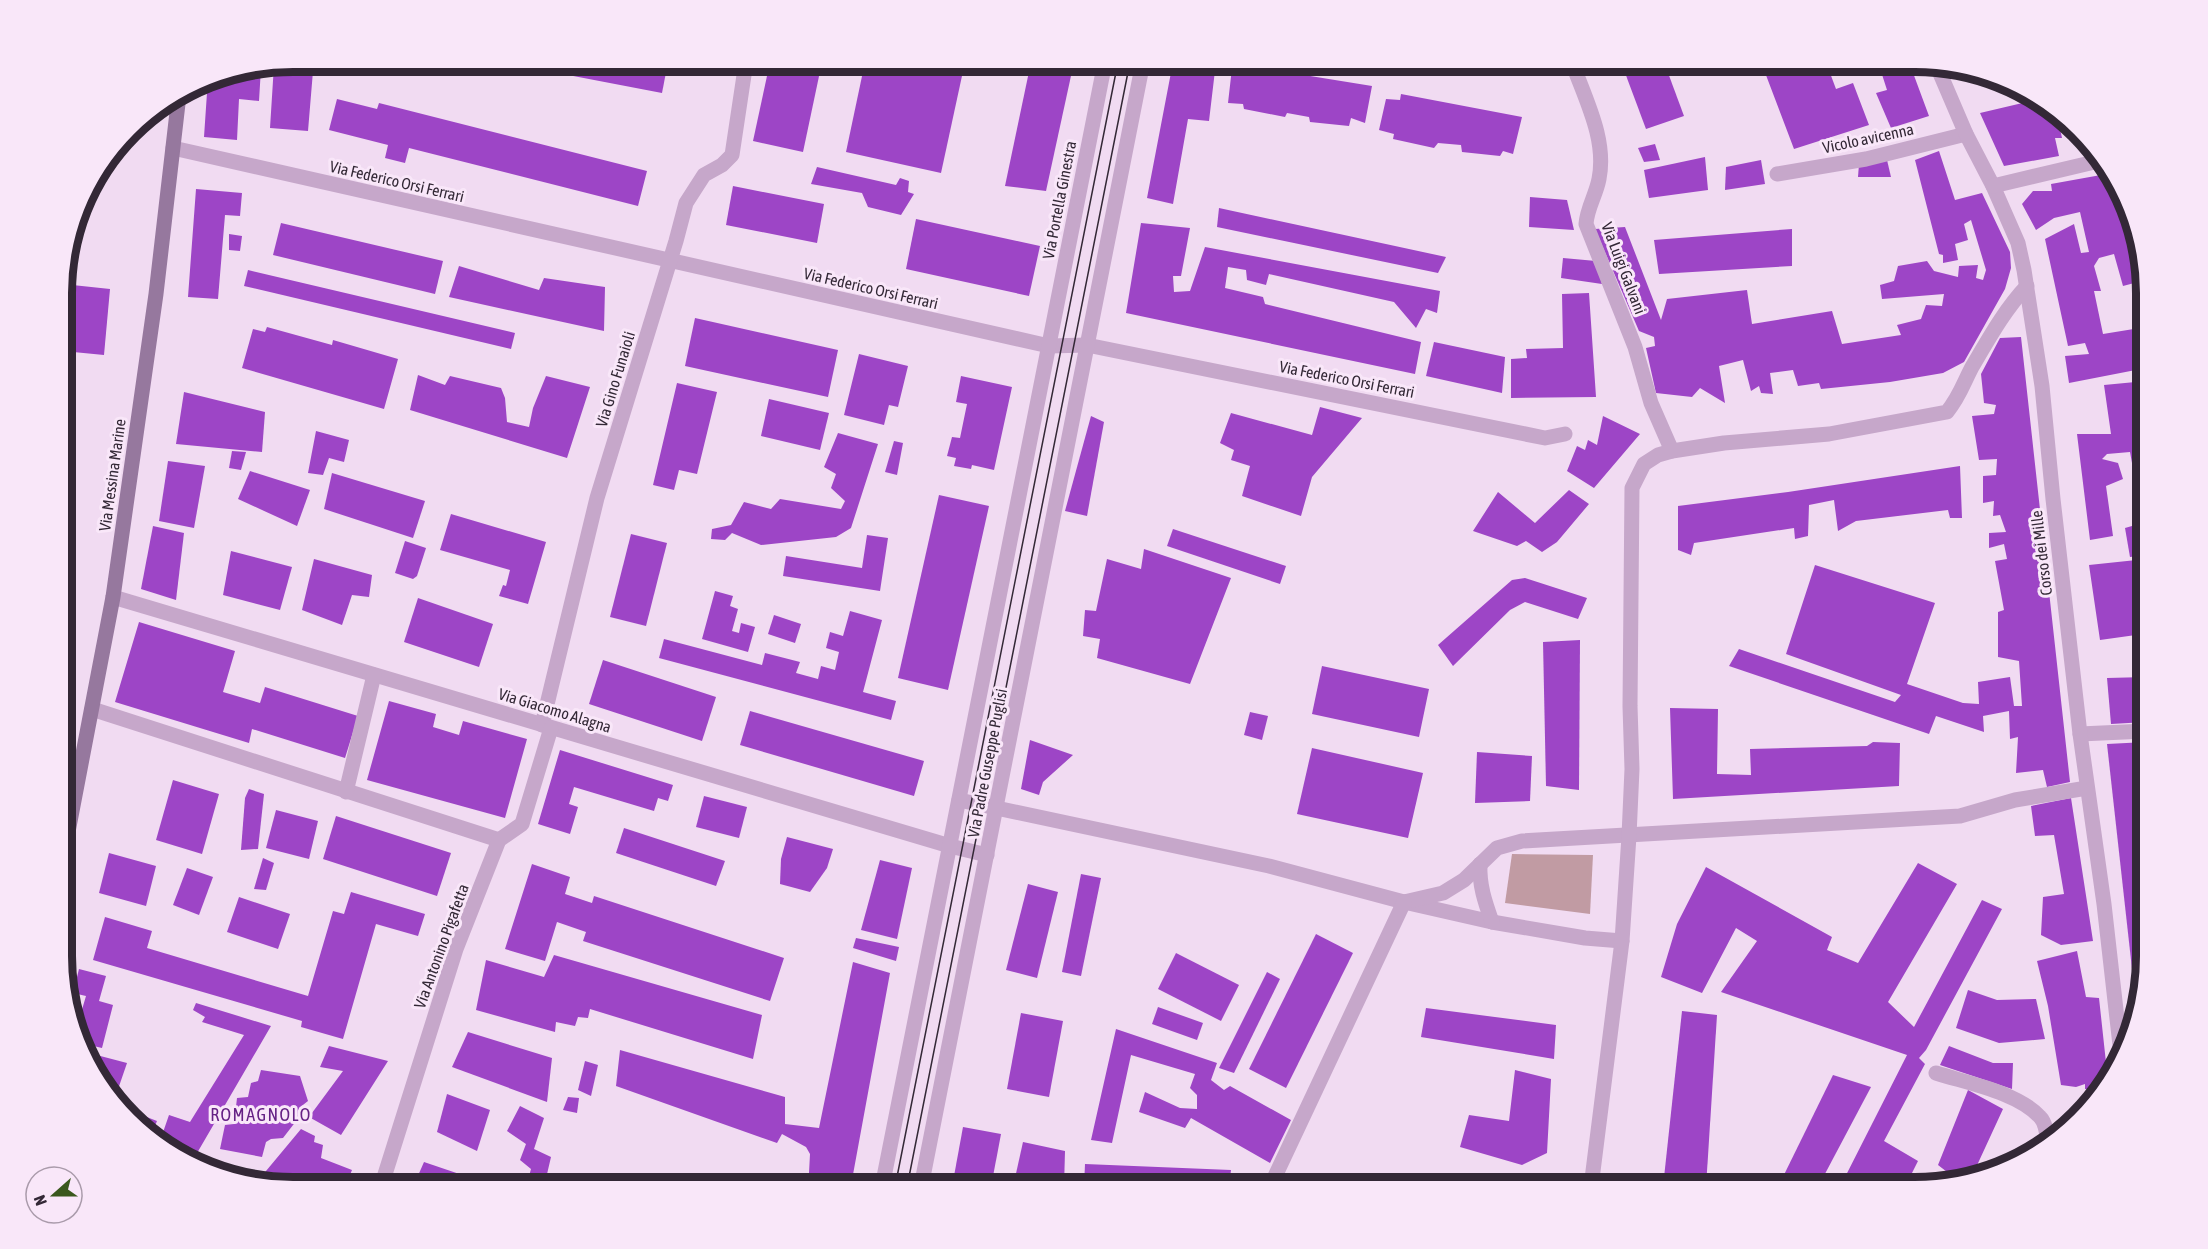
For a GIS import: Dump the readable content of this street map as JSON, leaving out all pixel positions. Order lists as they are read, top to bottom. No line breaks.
{"streets":{"main road":["Via Messina Marine"],"street":["Vicolo avicenna","Via Federico Orsi Ferrari","Via Portella Ginestra","Via Luigi Galvani","Via Gino Funaioli","Corso dei Mille","Via Giacomo Alagna","Via Padre Guseppe Puglisi","Via Antonino Pigafetta"]},"crossings":[["Vicolo avicenna","Corso dei Mille"],["Via Federico Orsi Ferrari","Via Portella Ginestra"],["Via Federico Orsi Ferrari","Via Gino Funaioli"],["Via Federico Orsi Ferrari","Via Messina Marine"],["Via Federico Orsi Ferrari","Via Padre Guseppe Puglisi"],["Via Portella Ginestra","Via Padre Guseppe Puglisi"],["Via Gino Funaioli","Via Giacomo Alagna"],["Via Messina Marine","Via Giacomo Alagna"],["Via Giacomo Alagna","Via Padre Guseppe Puglisi"]],"districts":["ROMAGNOLO"],"north":"left"}
